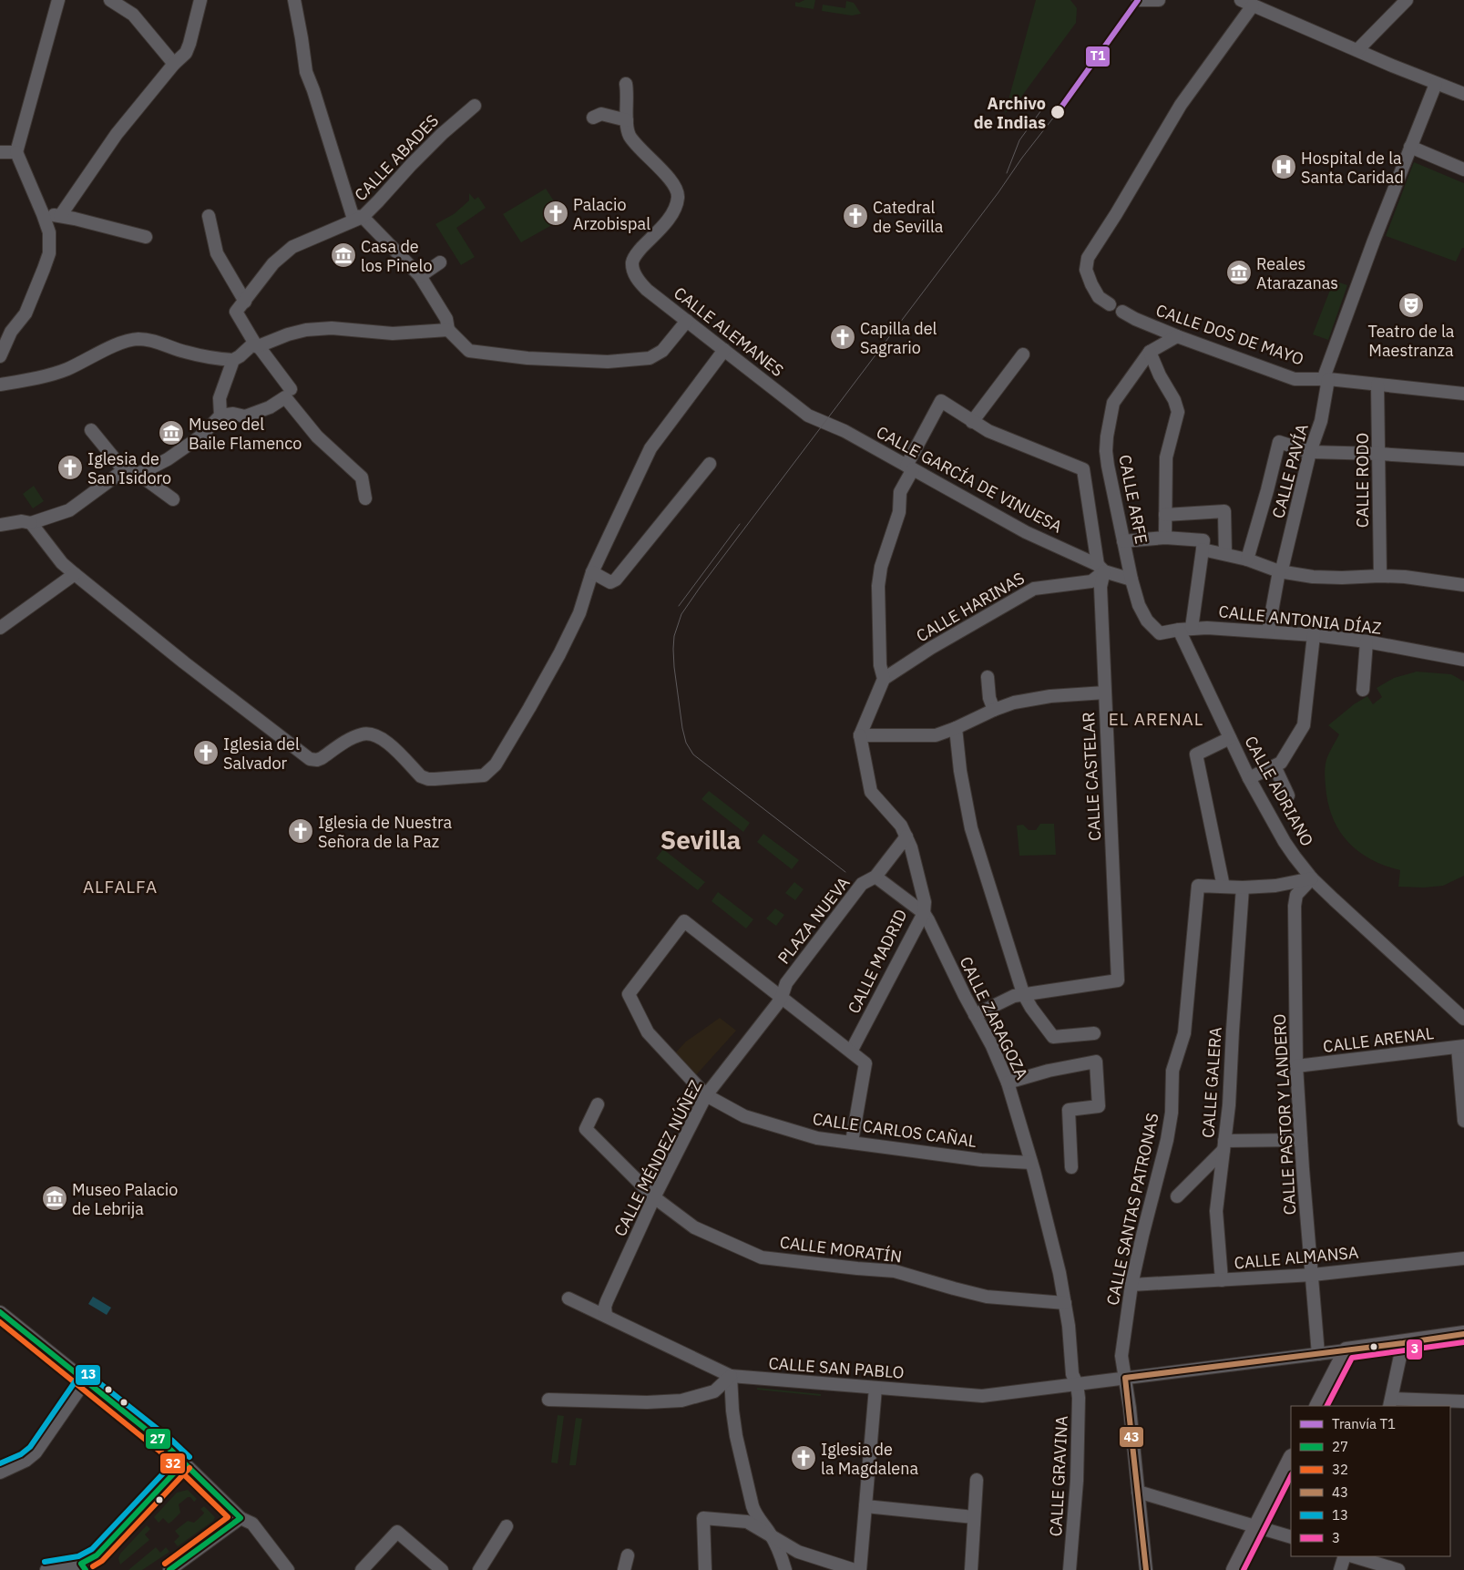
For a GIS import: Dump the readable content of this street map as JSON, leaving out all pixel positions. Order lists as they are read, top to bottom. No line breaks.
{"streets":{"street":["CALLE ABADES","CALLE ALEMANES","CALLE DOS DE MAYO","CALLE PAVÍA","CALLE GARCÍA DE VINUESA","CALLE RODO","CALLE ARFE","CALLE HARINAS","CALLE ANTONIA DÍAZ","CALLE CASTELAR","CALLE ADRIANO","PLAZA NUEVA","CALLE MADRID","CALLE ZARAGOZA","CALLE ARENAL","CALLE GALERA","CALLE PASTOR Y LANDERO","CALLE CARLOS CAÑAL","CALLE MÉNDEZ NÚÑEZ","CALLE SANTAS PATRONAS","CALLE MORATÍN","CALLE ALMANSA","CALLE SAN PABLO","CALLE GRAVINA"]},"crossings":[["CALLE ALEMANES","CALLE GARCÍA DE VINUESA"],["CALLE DOS DE MAYO","CALLE PAVÍA"],["CALLE DOS DE MAYO","CALLE RODO"],["CALLE DOS DE MAYO","CALLE ARFE"],["CALLE PAVÍA","CALLE ANTONIA DÍAZ"],["CALLE GARCÍA DE VINUESA","CALLE ARFE"],["CALLE GARCÍA DE VINUESA","CALLE HARINAS"],["CALLE GARCÍA DE VINUESA","CALLE CASTELAR"],["CALLE ARFE","CALLE ANTONIA DÍAZ"],["CALLE HARINAS","CALLE CASTELAR"],["CALLE ANTONIA DÍAZ","CALLE ADRIANO"],["CALLE ADRIANO","CALLE PASTOR Y LANDERO"],["PLAZA NUEVA","CALLE MADRID"],["PLAZA NUEVA","CALLE ZARAGOZA"],["PLAZA NUEVA","CALLE CARLOS CAÑAL"],["PLAZA NUEVA","CALLE MÉNDEZ NÚÑEZ"],["CALLE MADRID","CALLE ZARAGOZA"],["CALLE ZARAGOZA","CALLE CARLOS CAÑAL"],["CALLE ZARAGOZA","CALLE MORATÍN"],["CALLE ZARAGOZA","CALLE SAN PABLO"],["CALLE ZARAGOZA","CALLE GRAVINA"],["CALLE ARENAL","CALLE PASTOR Y LANDERO"],["CALLE GALERA","CALLE ALMANSA"],["CALLE PASTOR Y LANDERO","CALLE ALMANSA"],["CALLE PASTOR Y LANDERO","CALLE SAN PABLO"],["CALLE CARLOS CAÑAL","CALLE MÉNDEZ NÚÑEZ"],["CALLE MÉNDEZ NÚÑEZ","CALLE MORATÍN"],["CALLE MÉNDEZ NÚÑEZ","CALLE SAN PABLO"],["CALLE SANTAS PATRONAS","CALLE ALMANSA"],["CALLE SANTAS PATRONAS","CALLE SAN PABLO"],["CALLE SAN PABLO","CALLE GRAVINA"]],"districts":["EL ARENAL","Sevilla","ALFALFA"],"places":{"other":["Archivo de Indias"],"hospital":["Hospital de la Santa Caridad"],"church":["Palacio Arzobispal","Catedral de Sevilla","Capilla del Sagrario","Iglesia de San Isidoro","Iglesia del Salvador","Iglesia de Nuestra Señora de la Paz","Iglesia de la Magdalena"],"museum":["Casa de los Pinelo","Reales Atarazanas","Museo del Baile Flamenco","Museo Palacio de Lebrija"],"theatre":["Teatro de la Maestranza"]},"lines":["tram line T1","transit line 27","transit line 32","transit line 43","transit line 3","transit line 13"],"legend":["Tranvía T1","27","32","43","13","3"]}
